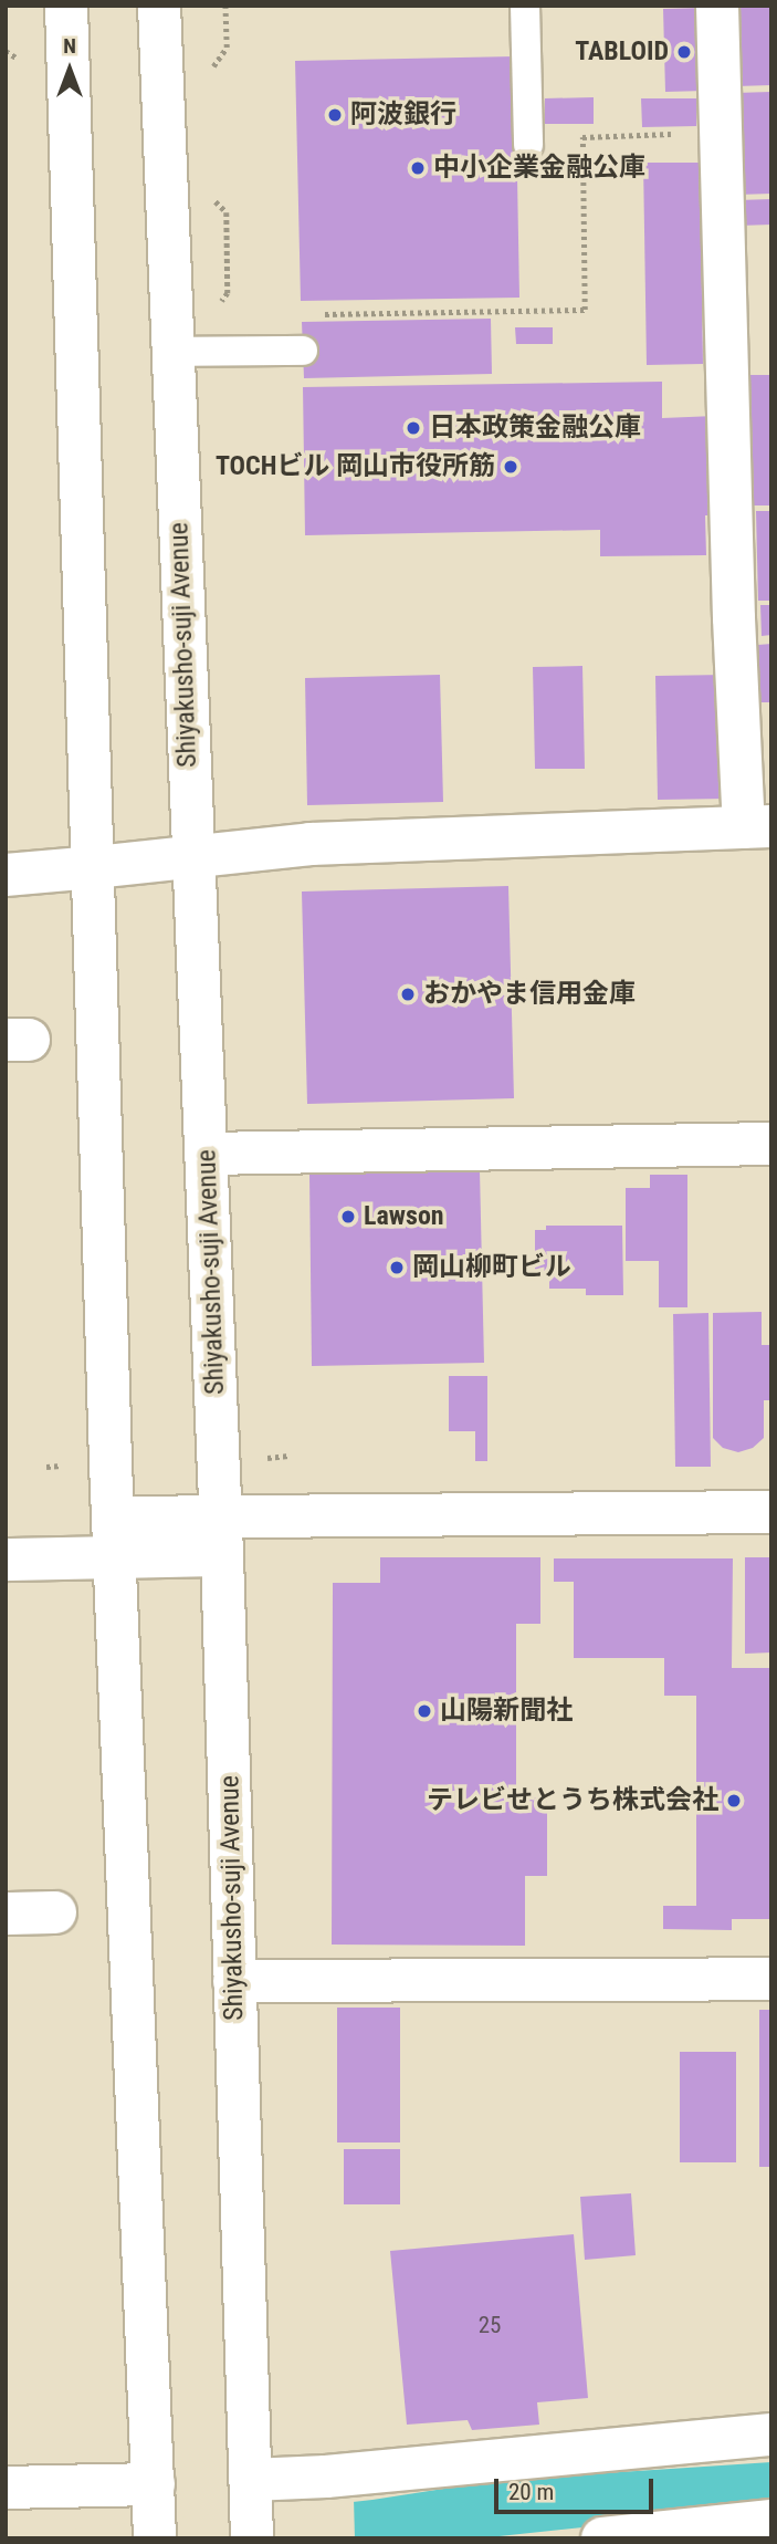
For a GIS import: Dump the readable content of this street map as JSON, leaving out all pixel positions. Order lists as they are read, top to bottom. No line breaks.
{"streets":{"street":["Shiyakusho-suji Avenue"]},"places":["TABLOID","阿波銀行","中小企業金融公庫","日本政策金融公庫","TOCHビル 岡山市役所筋","おかやま信用金庫","Lawson","岡山柳町ビル","山陽新聞社","テレビせとうち株式会社"],"house_numbers":["25"],"scale_bar":"20 m","north":"top"}
